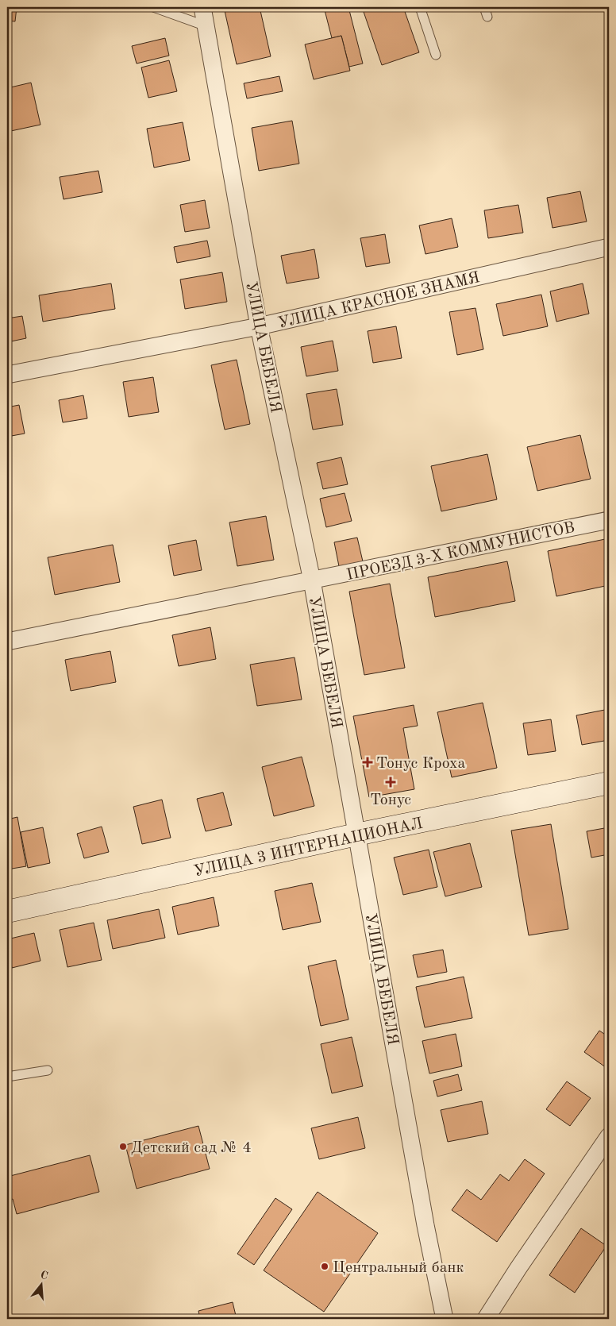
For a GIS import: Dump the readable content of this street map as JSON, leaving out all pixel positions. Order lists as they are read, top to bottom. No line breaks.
{"streets":{"main road":["УЛИЦА 3 ИНТЕРНАЦИОНАЛ"],"street":["УЛИЦА КРАСНОЕ ЗНАМЯ","УЛИЦА БЕБЕЛЯ","ПРОЕЗД 3-Х КОММУНИСТОВ"]},"crossings":[["УЛИЦА КРАСНОЕ ЗНАМЯ","УЛИЦА БЕБЕЛЯ"],["УЛИЦА БЕБЕЛЯ","ПРОЕЗД 3-Х КОММУНИСТОВ"],["УЛИЦА БЕБЕЛЯ","УЛИЦА 3 ИНТЕРНАЦИОНАЛ"]],"places":{"health":["Тонус Кроха","Тонус"],"other":["Детский сад № 4","Центральный банк"]},"north":"top"}
